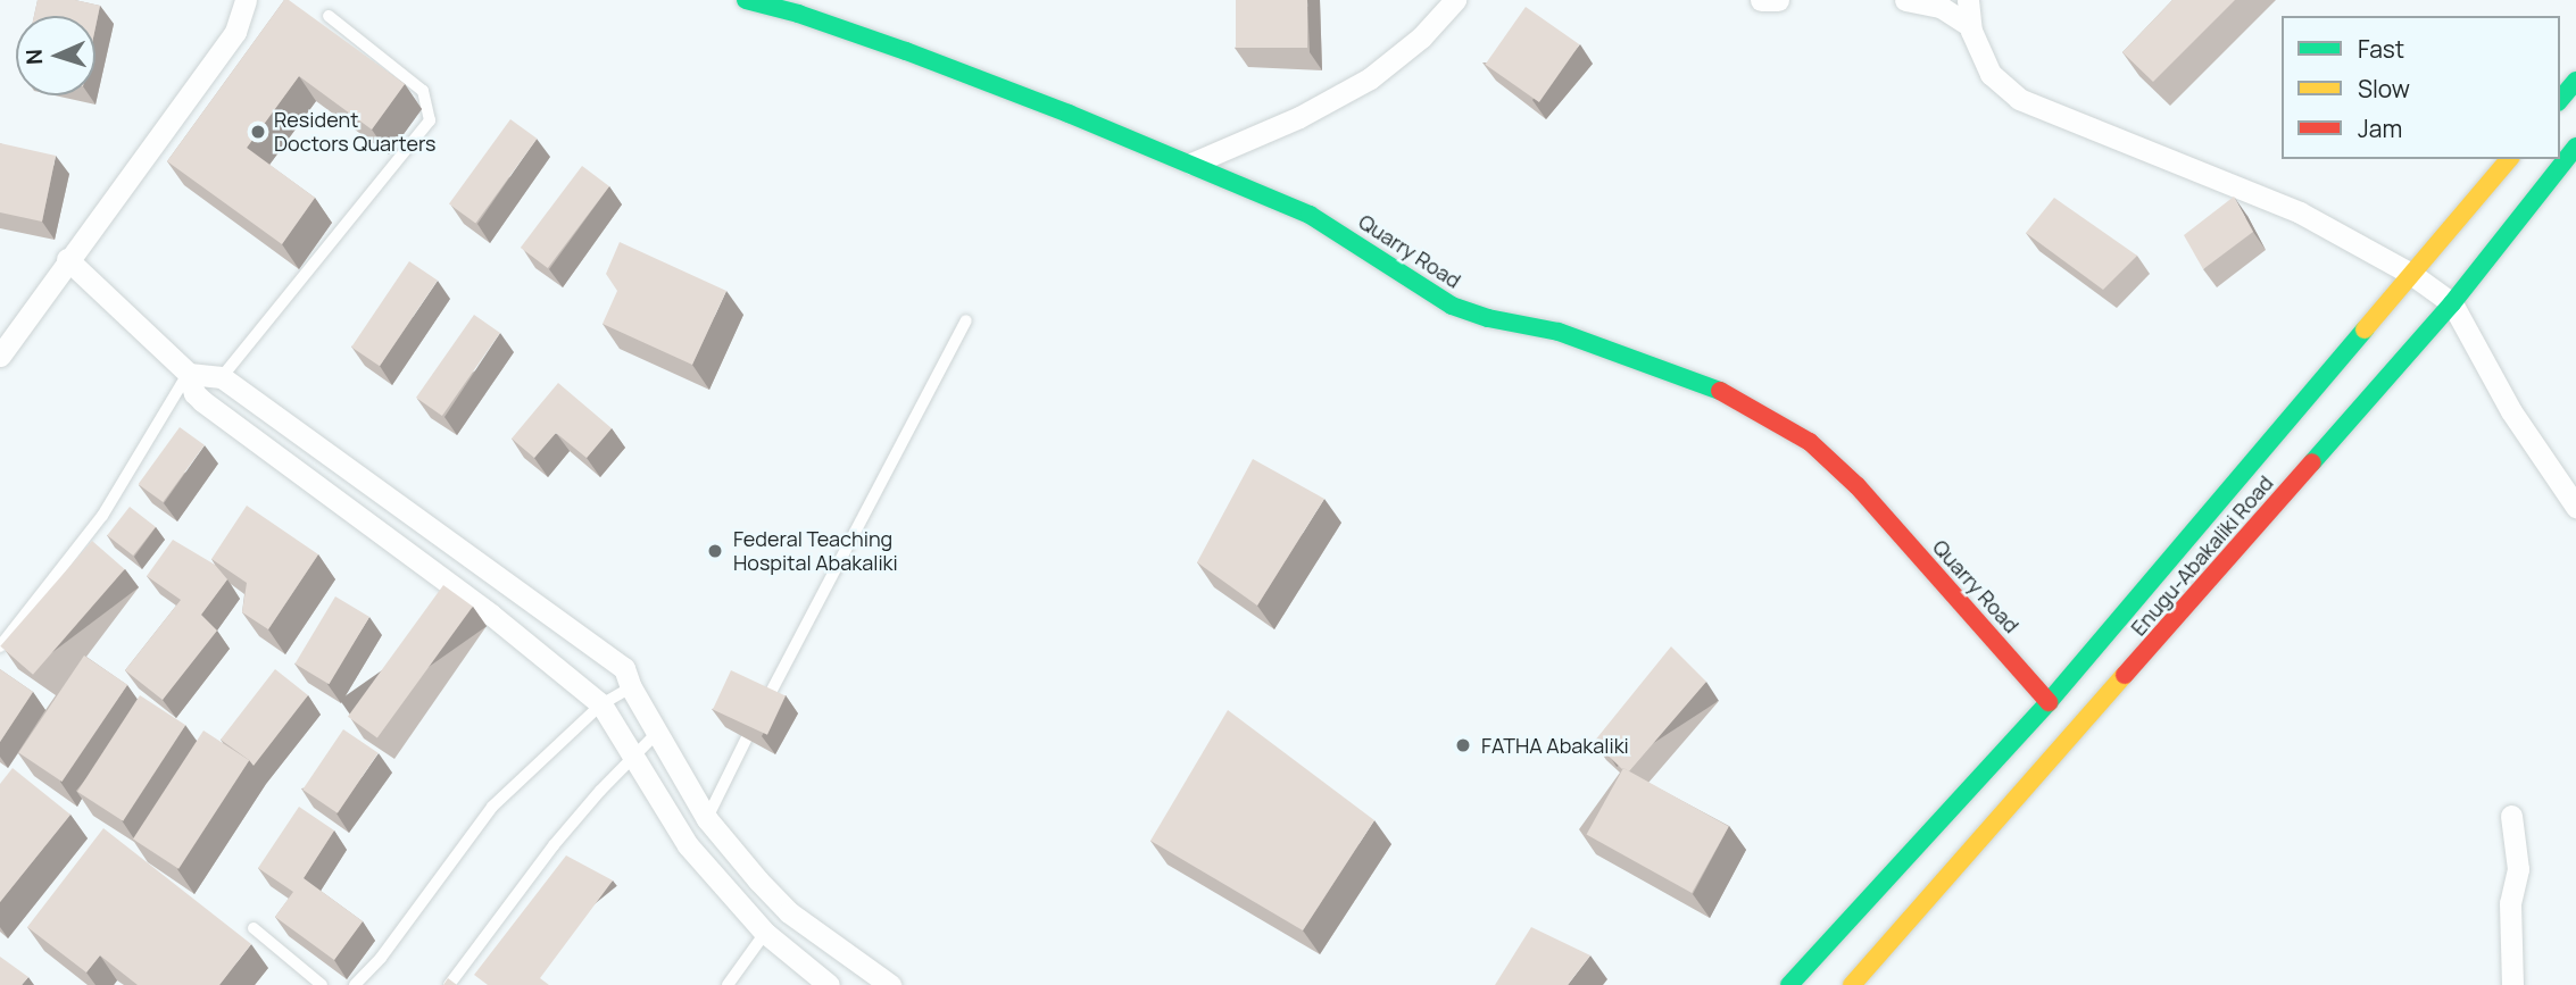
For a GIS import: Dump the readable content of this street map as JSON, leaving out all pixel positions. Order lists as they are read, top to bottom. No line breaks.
{"streets":{"main road":["Quarry Road","Enugu-Abakaliki Road"]},"crossings":[["Quarry Road","Enugu-Abakaliki Road"]],"places":["Resident Doctors Quarters","Federal Teaching Hospital Abakaliki","FATHA Abakaliki"],"legend":["Fast","Slow","Jam"],"north":"left"}
